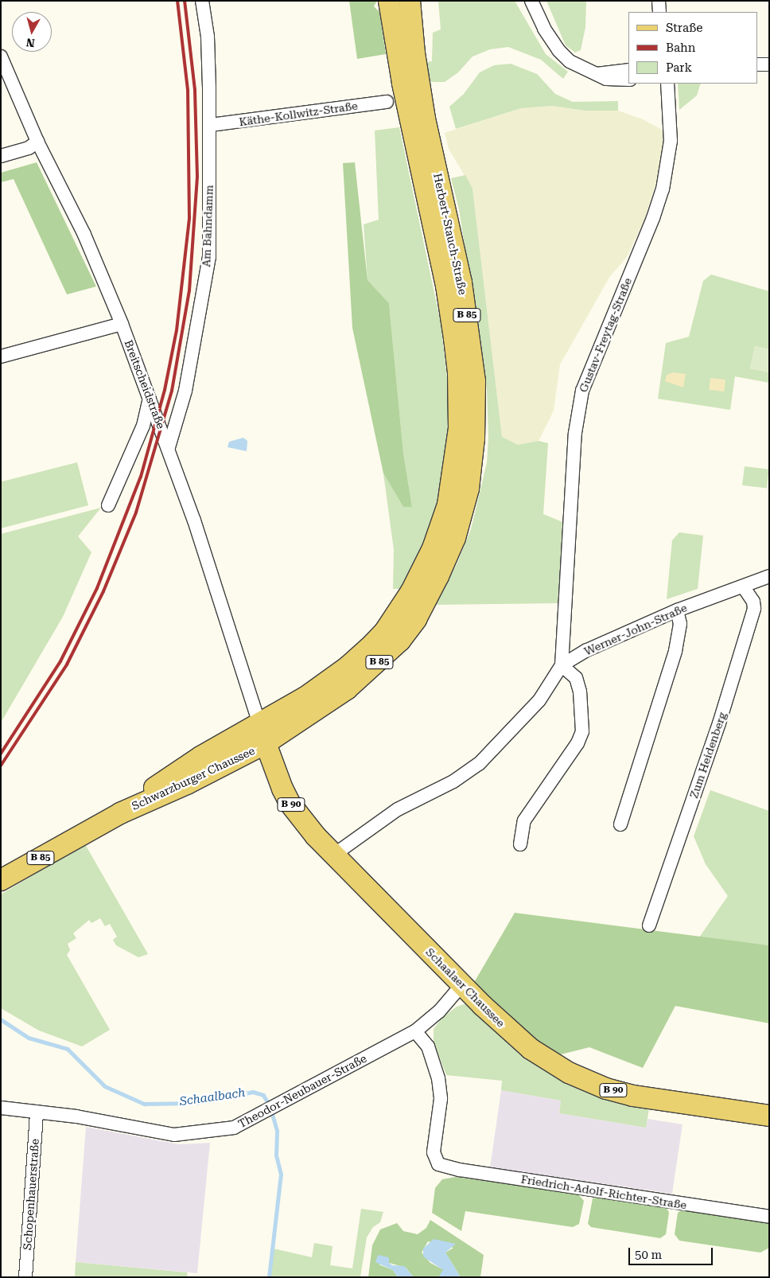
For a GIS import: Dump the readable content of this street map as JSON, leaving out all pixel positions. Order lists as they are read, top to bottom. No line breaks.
{"streets":{"main road":["Herbert-Stauch-Straße","B 85","Schwarzburger Chaussee","B 90","Schaalaer Chaussee"],"street":["Käthe-Kollwitz-Straße","Am Bahndamm","Gustav-Freytag-Straße","Breitscheidstraße","Werner-John-Straße","Zum Heidenberg","Theodor-Neubauer-Straße","Friedrich-Adolf-Richter-Straße","Schopenhauerstraße"]},"crossings":[["Käthe-Kollwitz-Straße","Am Bahndamm"],["Am Bahndamm","Breitscheidstraße"],["Herbert-Stauch-Straße","Breitscheidstraße"],["Herbert-Stauch-Straße","Schwarzburger Chaussee"],["Herbert-Stauch-Straße","Schaalaer Chaussee"],["Gustav-Freytag-Straße","Werner-John-Straße"],["Breitscheidstraße","Schwarzburger Chaussee"],["Breitscheidstraße","Schaalaer Chaussee"],["Werner-John-Straße","Zum Heidenberg"],["Werner-John-Straße","Schaalaer Chaussee"],["Schwarzburger Chaussee","Schaalaer Chaussee"],["Schaalaer Chaussee","Theodor-Neubauer-Straße"],["Theodor-Neubauer-Straße","Friedrich-Adolf-Richter-Straße"],["Theodor-Neubauer-Straße","Schopenhauerstraße"]],"water":["Schaalbach"],"legend":["Straße","Bahn","Park"],"scale_bar":"50 m","north":"bottom"}
